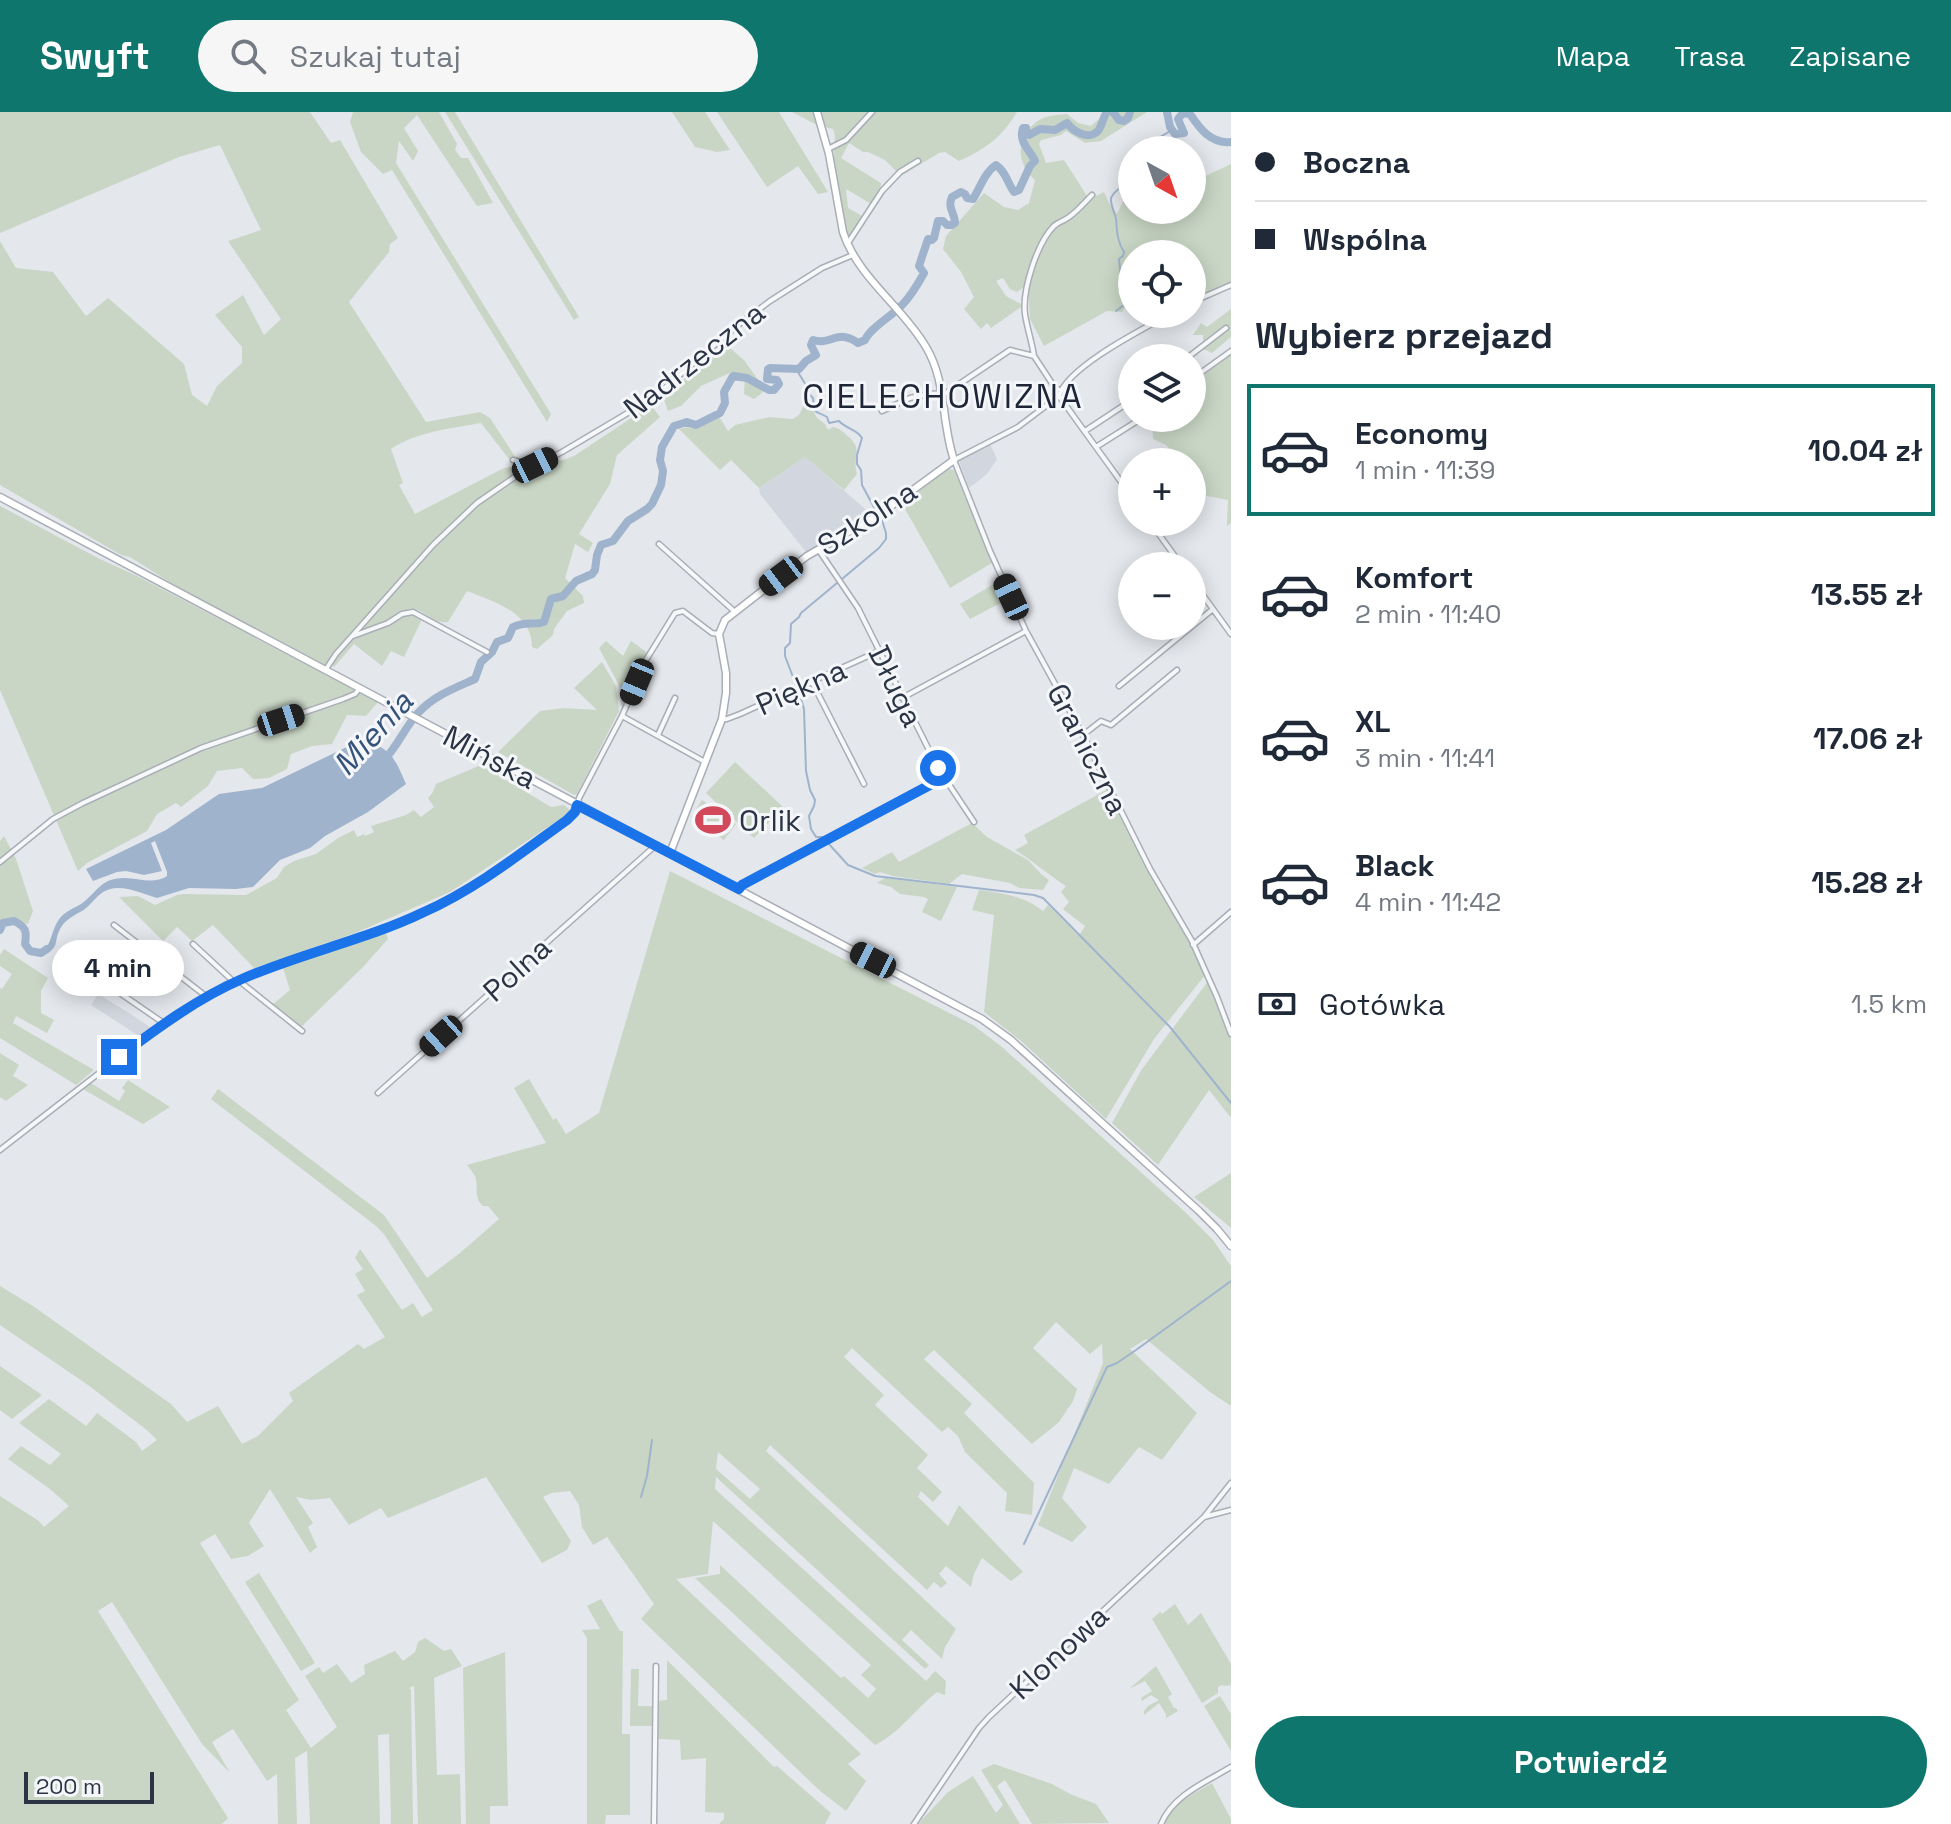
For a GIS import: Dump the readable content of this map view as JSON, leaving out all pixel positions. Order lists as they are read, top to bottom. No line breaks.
{"streets":{"main road":["Szkolna","Mińska"],"street":["Nadrzeczna","Długa","Piękna","Graniczna","Polna","Klonowa"]},"crossings":[["Nadrzeczna","Mińska"],["Szkolna","Długa"],["Szkolna","Graniczna"],["Długa","Piękna"],["Mińska","Polna"]],"districts":["CIELECHOWIZNA"],"water":["Mienia"],"places":{"sports":["Orlik"]},"scale_bar":"200 m","north":"bottom right","page":{"header":"Swyft","search":"Szukaj tutaj","nav":["Mapa","Trasa","Zapisane"],"banner":["Boczna","Wspólna"],"map_buttons":["+","−"],"heading":"Wybierz przejazd","list":[{"name":"Economy","note":"1 min · 11:39","value":"10.04 zł"},{"name":"Komfort","note":"2 min · 11:40","value":"13.55 zł"},{"name":"XL","note":"3 min · 11:41","value":"17.06 zł"},{"name":"Black","note":"4 min · 11:42","value":"15.28 zł"}],"bubble":"4 min","pay":["Gotówka","1.5 km"],"buttons":"Potwierdź","scale":"200 m"}}
